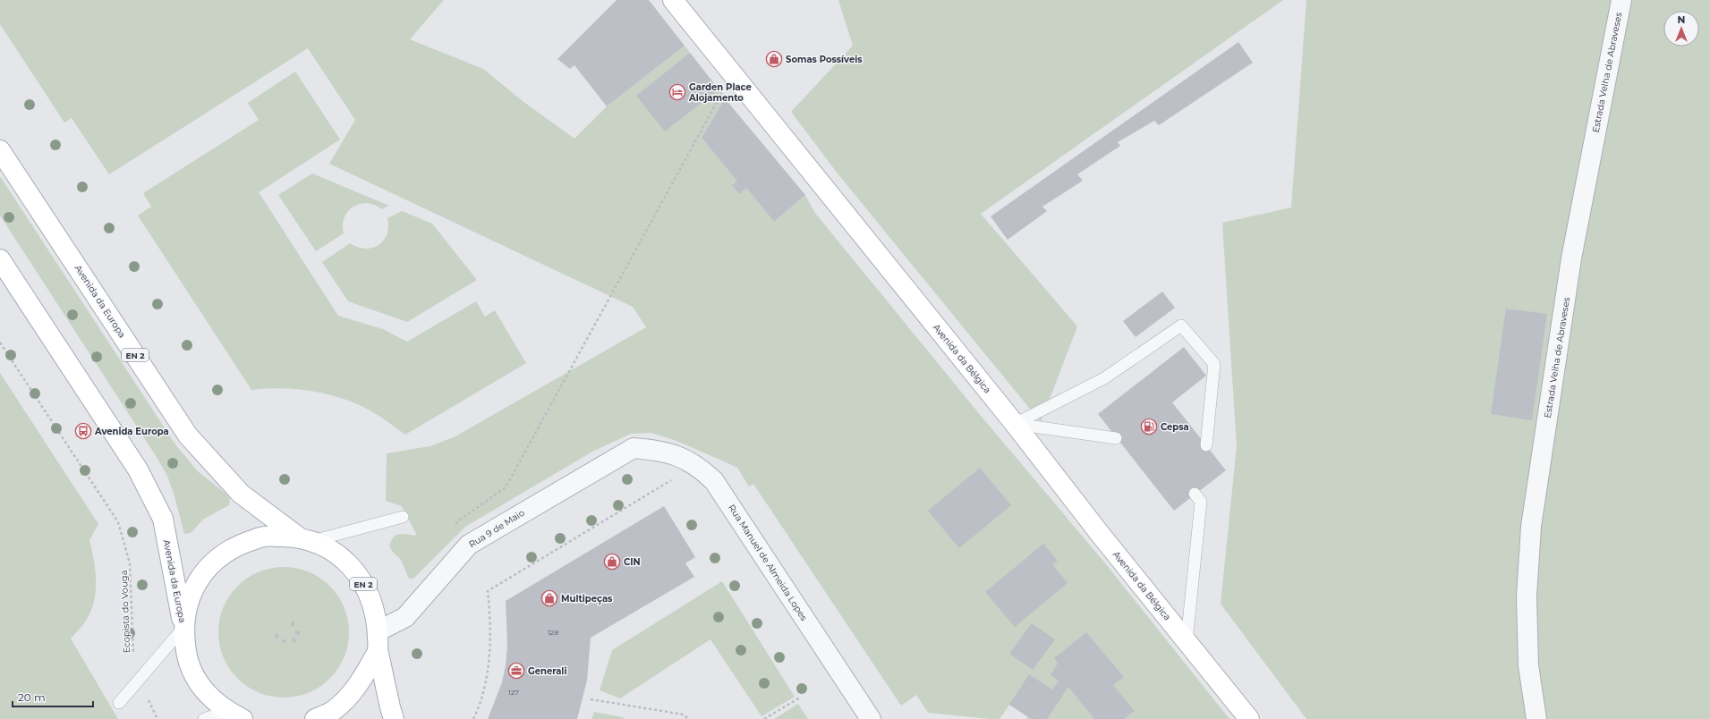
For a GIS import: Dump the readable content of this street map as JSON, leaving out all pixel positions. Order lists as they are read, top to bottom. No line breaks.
{"streets":{"main road":["Avenida da Europa","EN 2","Avenida da Bélgica"],"street":["Estrada Velha de Abraveses","Rua 9 de Maio","Rua Manuel de Almeida Lopes"],"path":["Ecopista do Vouga"]},"crossings":[["Avenida da Europa","EN 2"],["EN 2","Rua 9 de Maio"],["Rua 9 de Maio","Rua Manuel de Almeida Lopes"]],"places":{"shop":["Somas Possíveis","CIN","Multipeças"],"hotel":["Garden Place Alojamento"],"fuel station":["Cepsa"],"bus stop":["Avenida Europa"],"office":["Generali"]},"house_numbers":["128","127"],"scale_bar":"20 m","north":"top"}
